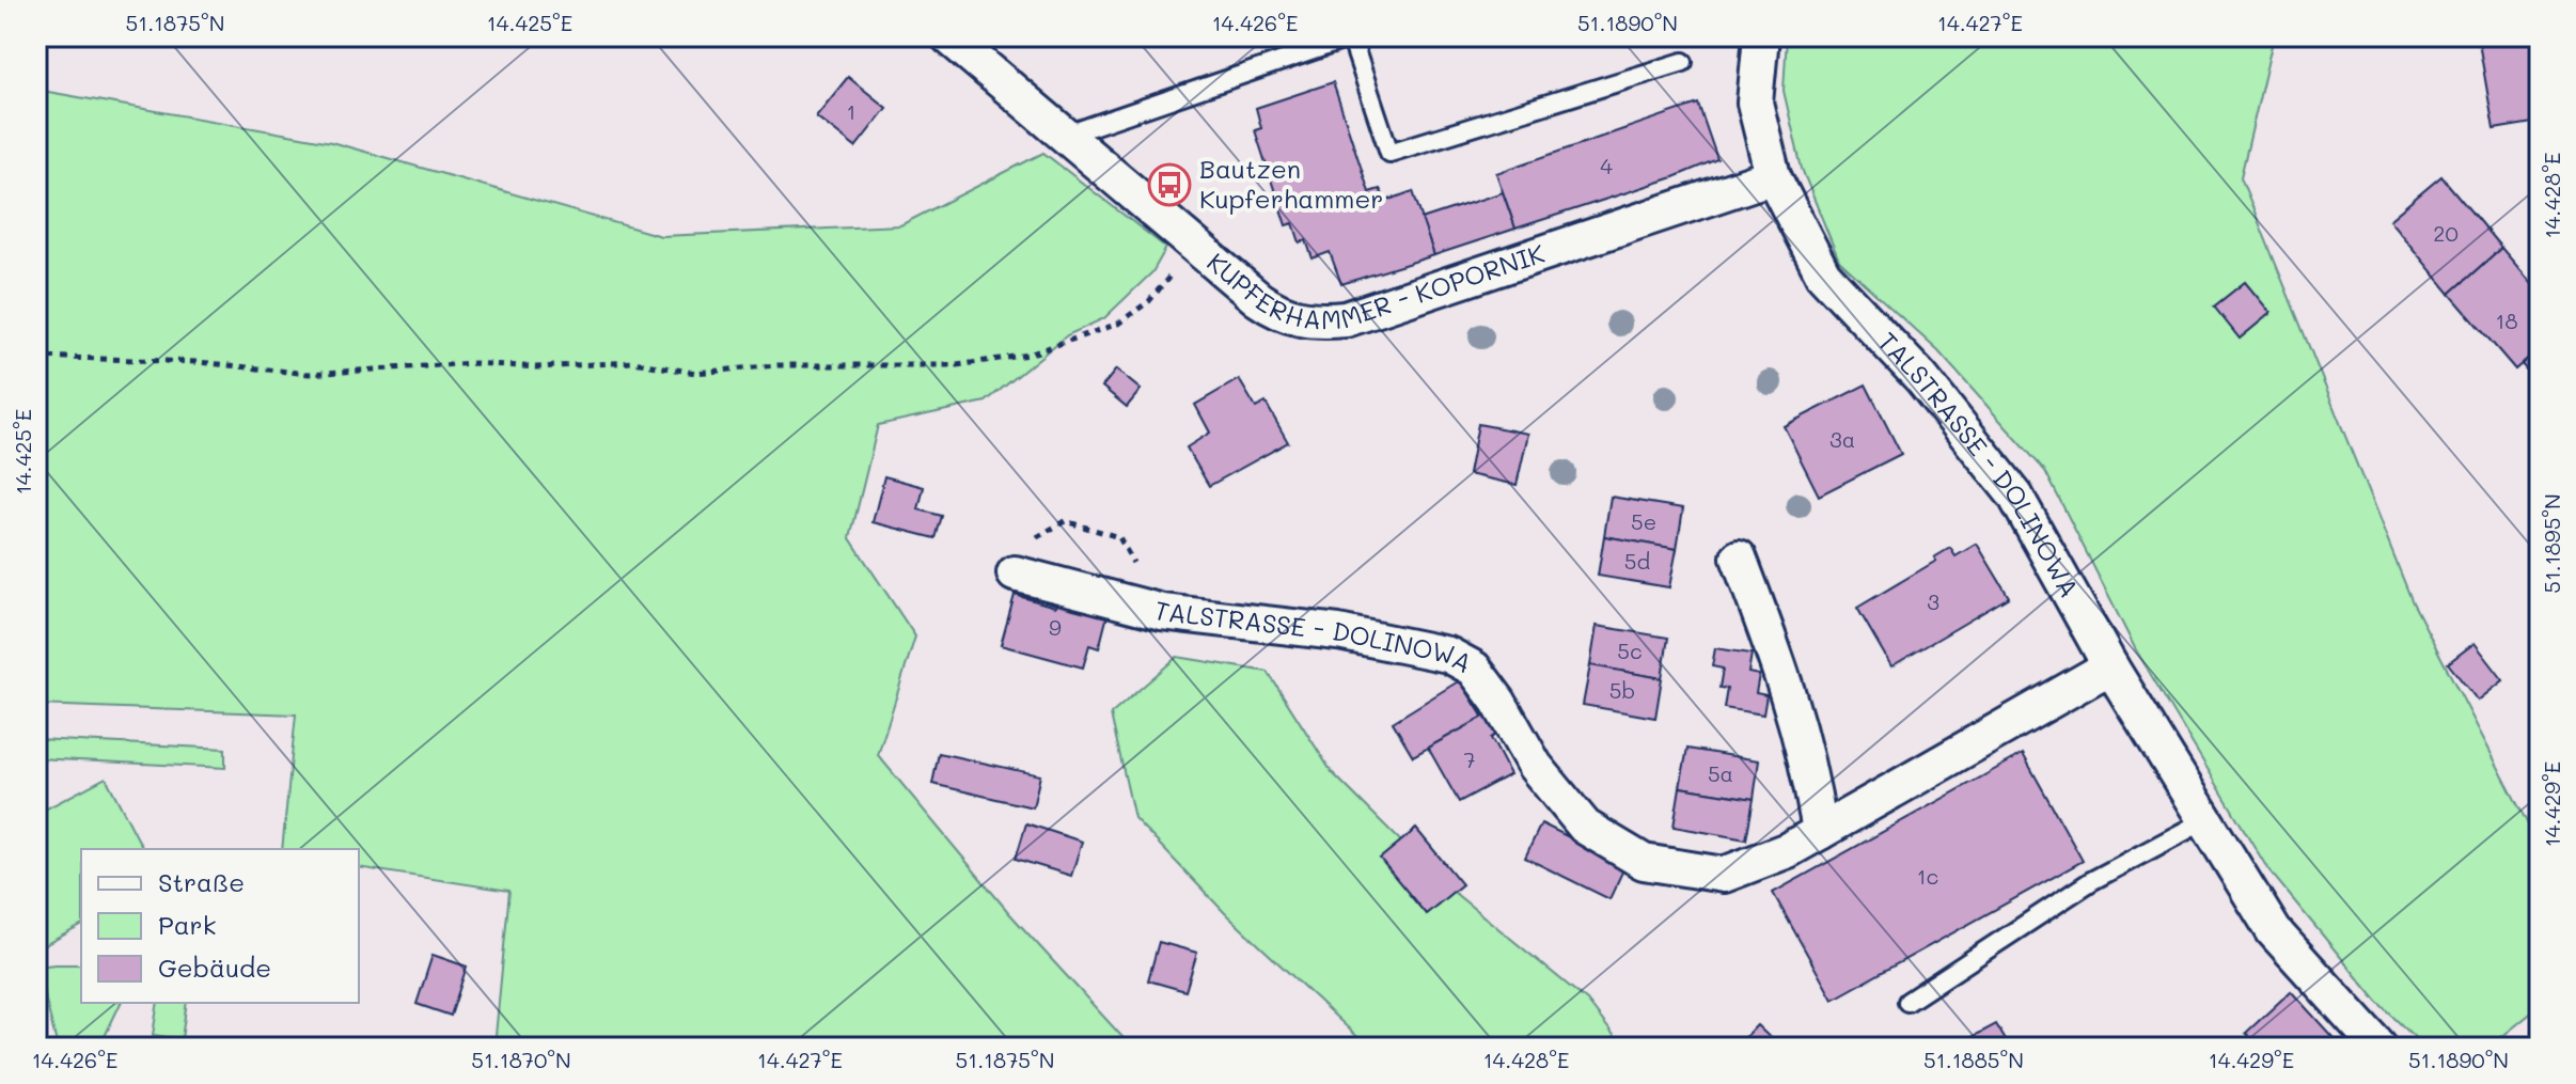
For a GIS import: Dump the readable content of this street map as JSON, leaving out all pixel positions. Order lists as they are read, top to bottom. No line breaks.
{"streets":{"street":["KUPFERHAMMER - KOPORNIK","TALSTRASSE - DOLINOWA"]},"crossings":[["KUPFERHAMMER - KOPORNIK","TALSTRASSE - DOLINOWA"]],"places":{"bus stop":["Bautzen Kupferhammer"]},"house_numbers":["1","4","20","18","3a","5e","5d","3","9","5c","5b","7","5a","1c"],"legend":["Straße","Park","Gebäude"],"coordinates":["51.1875°N","14.425°E","14.426°E","51.1890°N","14.427°E","14.428°E","51.1895°N","14.429°E","51.1870°N","51.1885°N"]}
